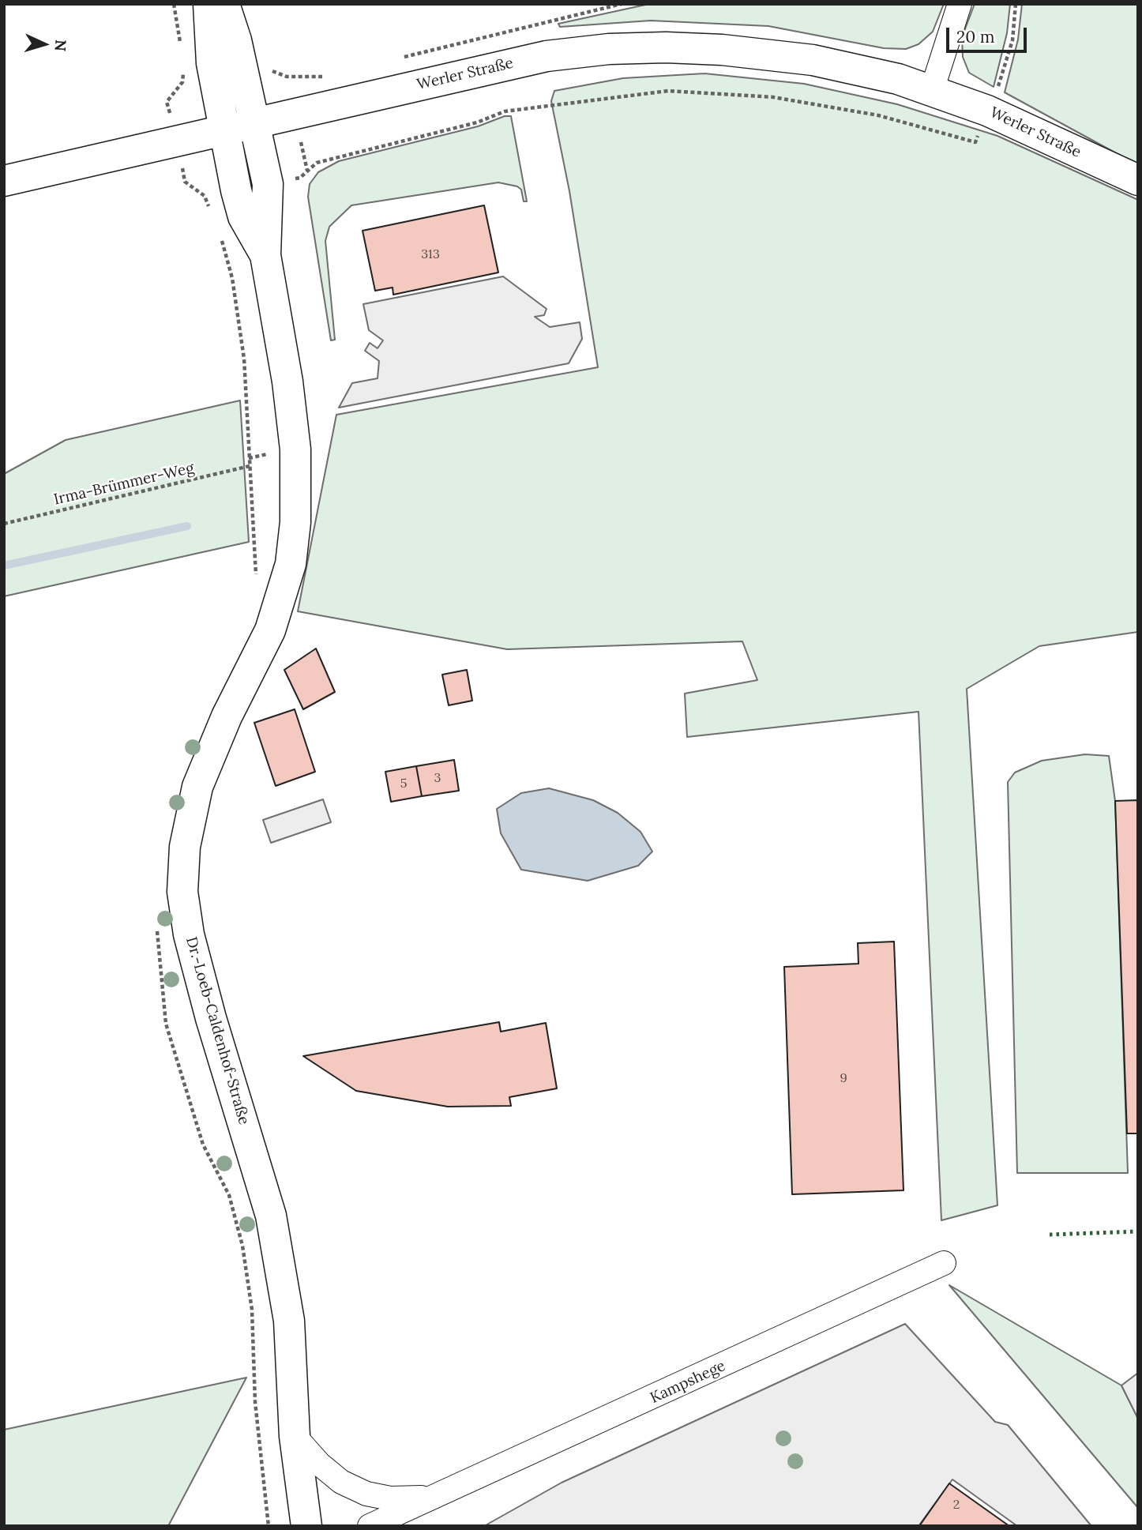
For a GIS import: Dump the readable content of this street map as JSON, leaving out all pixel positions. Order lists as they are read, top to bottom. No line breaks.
{"streets":{"main road":["Werler Straße","Dr.-Loeb-Caldenhof-Straße"],"street":["Kampshege"],"path":["Irma-Brümmer-Weg"]},"crossings":[["Werler Straße","Dr.-Loeb-Caldenhof-Straße"],["Dr.-Loeb-Caldenhof-Straße","Kampshege"]],"house_numbers":["313","3","5","9","2"],"scale_bar":"20 m","north":"right"}
